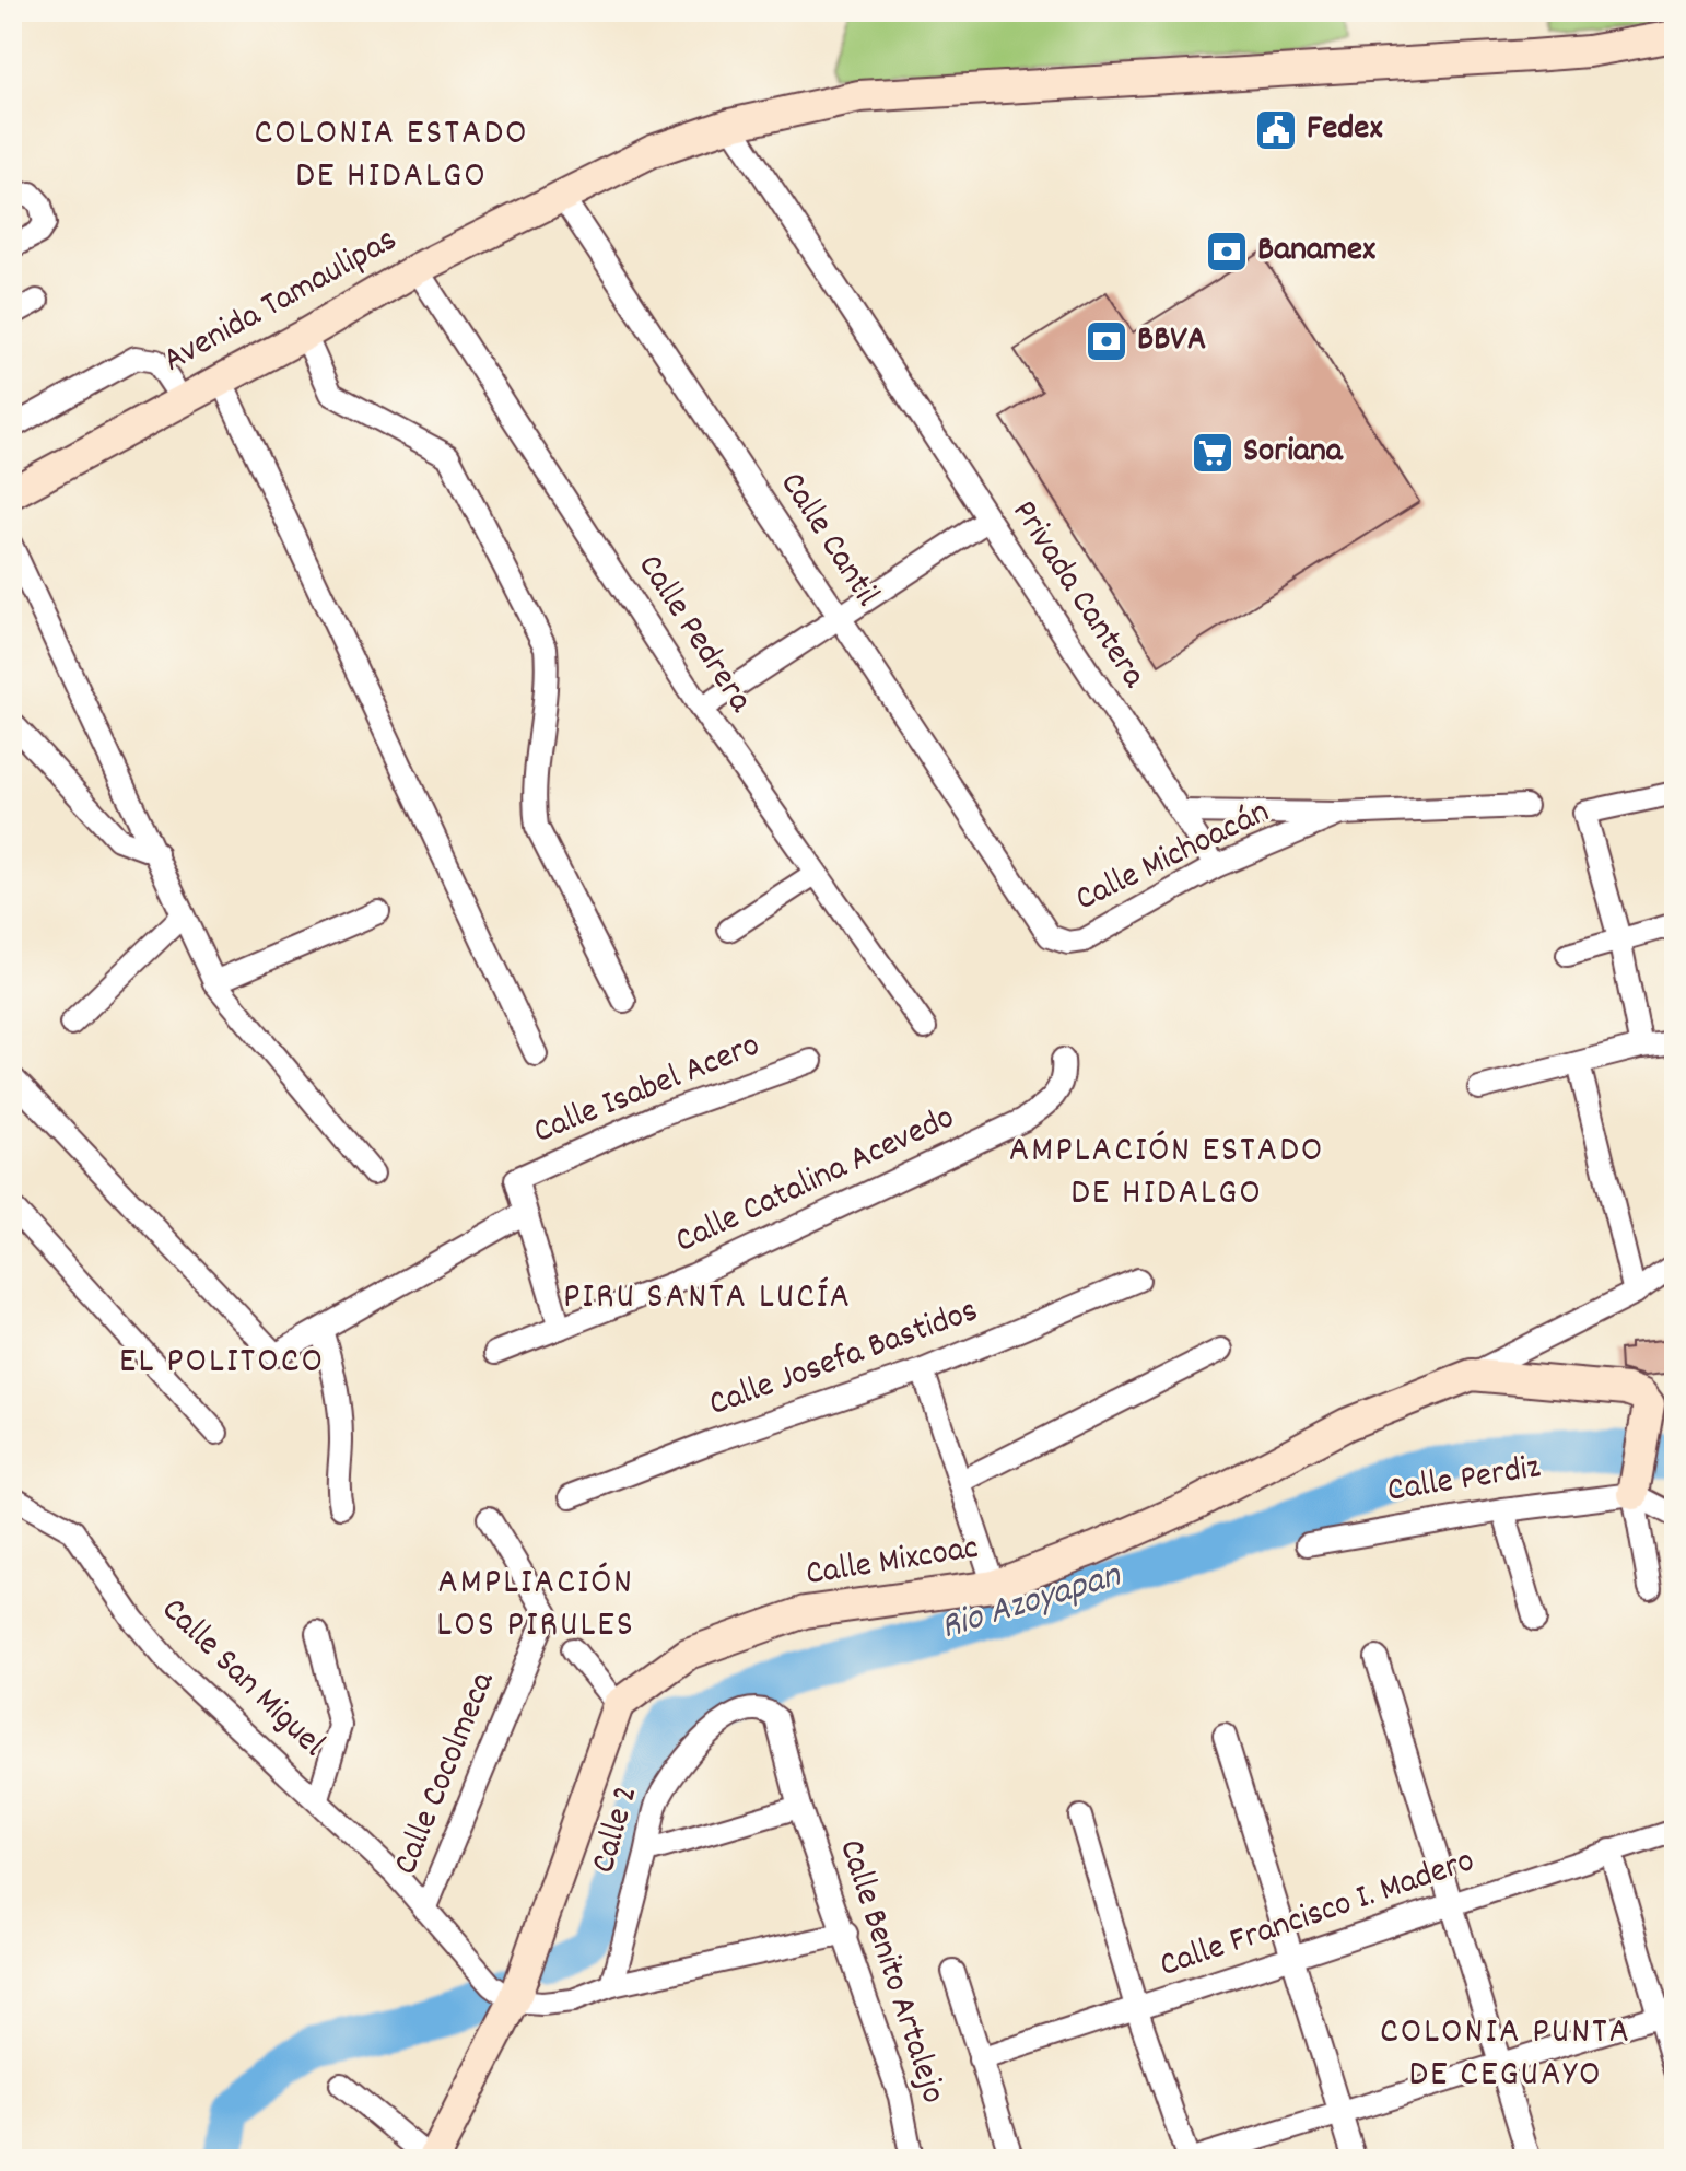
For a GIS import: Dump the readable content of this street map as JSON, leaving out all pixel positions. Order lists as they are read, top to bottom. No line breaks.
{"streets":{"street":["Avenida Tamaulipas","Calle Cantil","Privada Cantera","Calle Pedrera","Calle Michoacán","Calle Isabel Acero","Calle Catalina Acevedo","Calle Josefa Bastidos","Calle Perdiz","Calle Mixcoac","Calle San Miguel","Calle Cocolmeca","Calle 2","Calle Francisco I. Madero","Calle Benito Artalejo"]},"crossings":[["Avenida Tamaulipas","Calle Cantil"],["Avenida Tamaulipas","Privada Cantera"],["Avenida Tamaulipas","Calle Pedrera"],["Calle Cantil","Calle Michoacán"],["Privada Cantera","Calle Michoacán"],["Calle San Miguel","Calle Cocolmeca"],["Calle 2","Calle Benito Artalejo"]],"districts":["COLONIA ESTADO DE HIDALGO","AMPLACIÓN ESTADO DE HIDALGO","PIRU SANTA LUCÍA","EL POLITOCO","AMPLIACIÓN LOS PIRULES","COLONIA PUNTA DE CEGUAYO"],"water":["Rio Azoyapan"],"places":{"public building":["Fedex"],"bank":["Banamex","BBVA"],"supermarket":["Soriana"]}}
